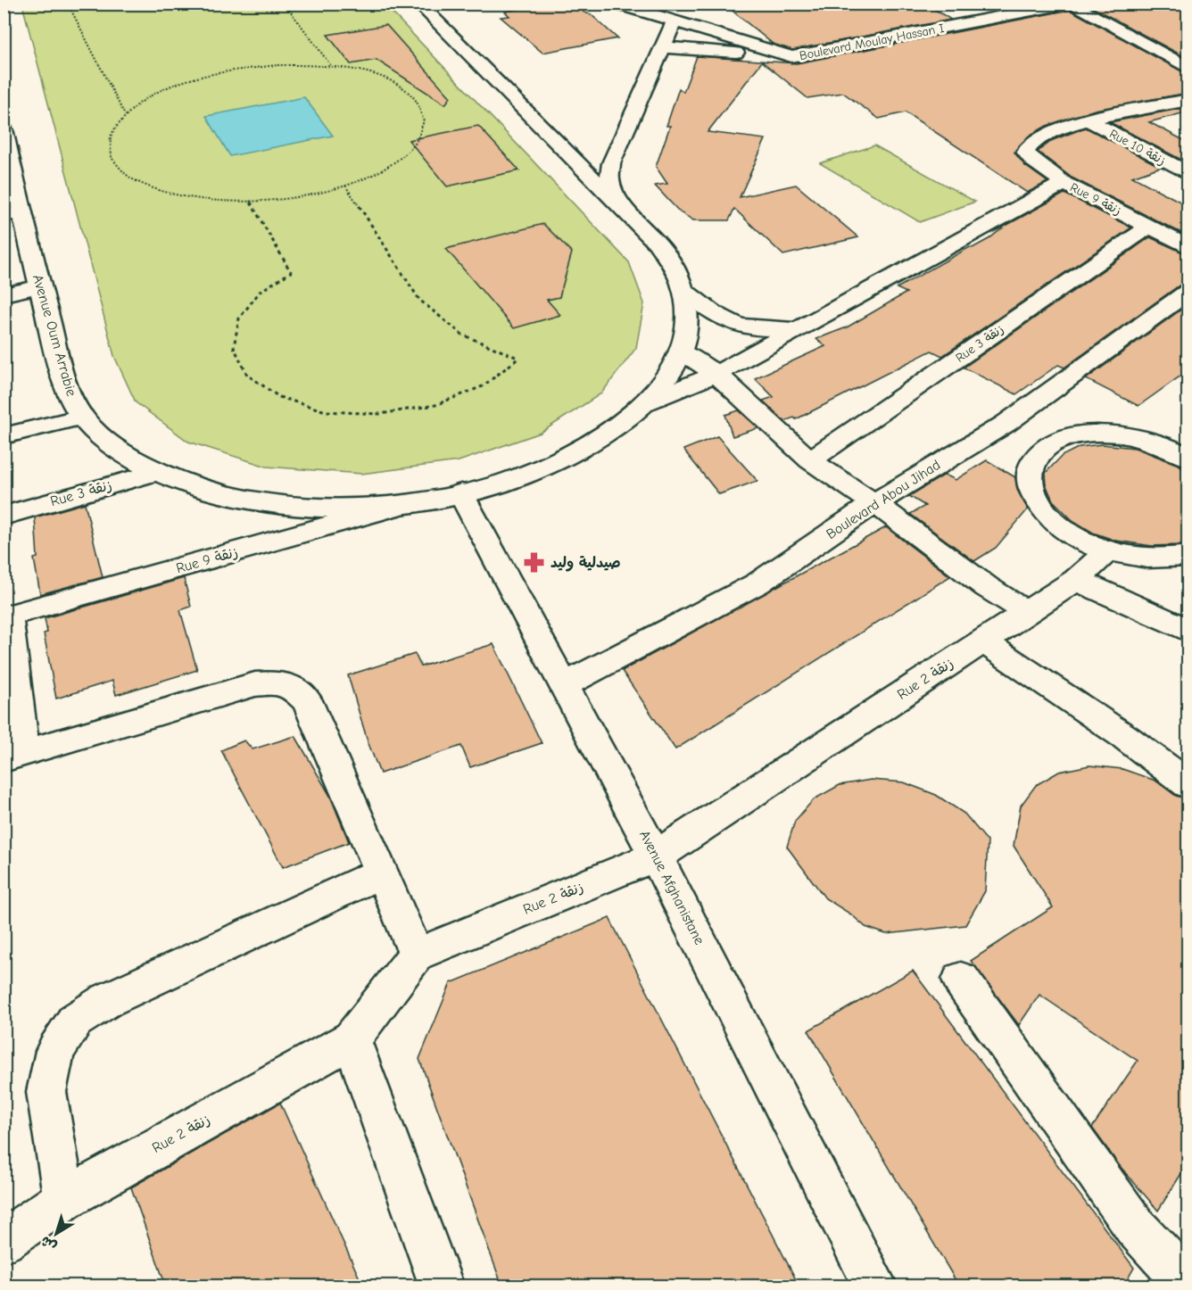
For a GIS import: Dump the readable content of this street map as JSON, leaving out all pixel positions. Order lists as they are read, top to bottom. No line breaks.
{"streets":{"street":["Boulevard Moulay Hassan I","Rue 10 زنقة","Rue 9 زنقة","Avenue Oum Arrabie","Rue 3 زنقة","Boulevard Abou Jihad","Rue 2 زنقة","Avenue Afghanistane"]},"crossings":[["Rue 10 زنقة","Rue 9 زنقة"],["Rue 9 زنقة","Avenue Oum Arrabie"],["Rue 9 زنقة","Rue 3 زنقة"],["Avenue Oum Arrabie","Rue 3 زنقة"],["Avenue Oum Arrabie","Avenue Afghanistane"],["Boulevard Abou Jihad","Avenue Afghanistane"],["Rue 2 زنقة","Avenue Afghanistane"]],"places":{"pharmacy":["صيدلية وليد"]},"north":"bottom left"}
